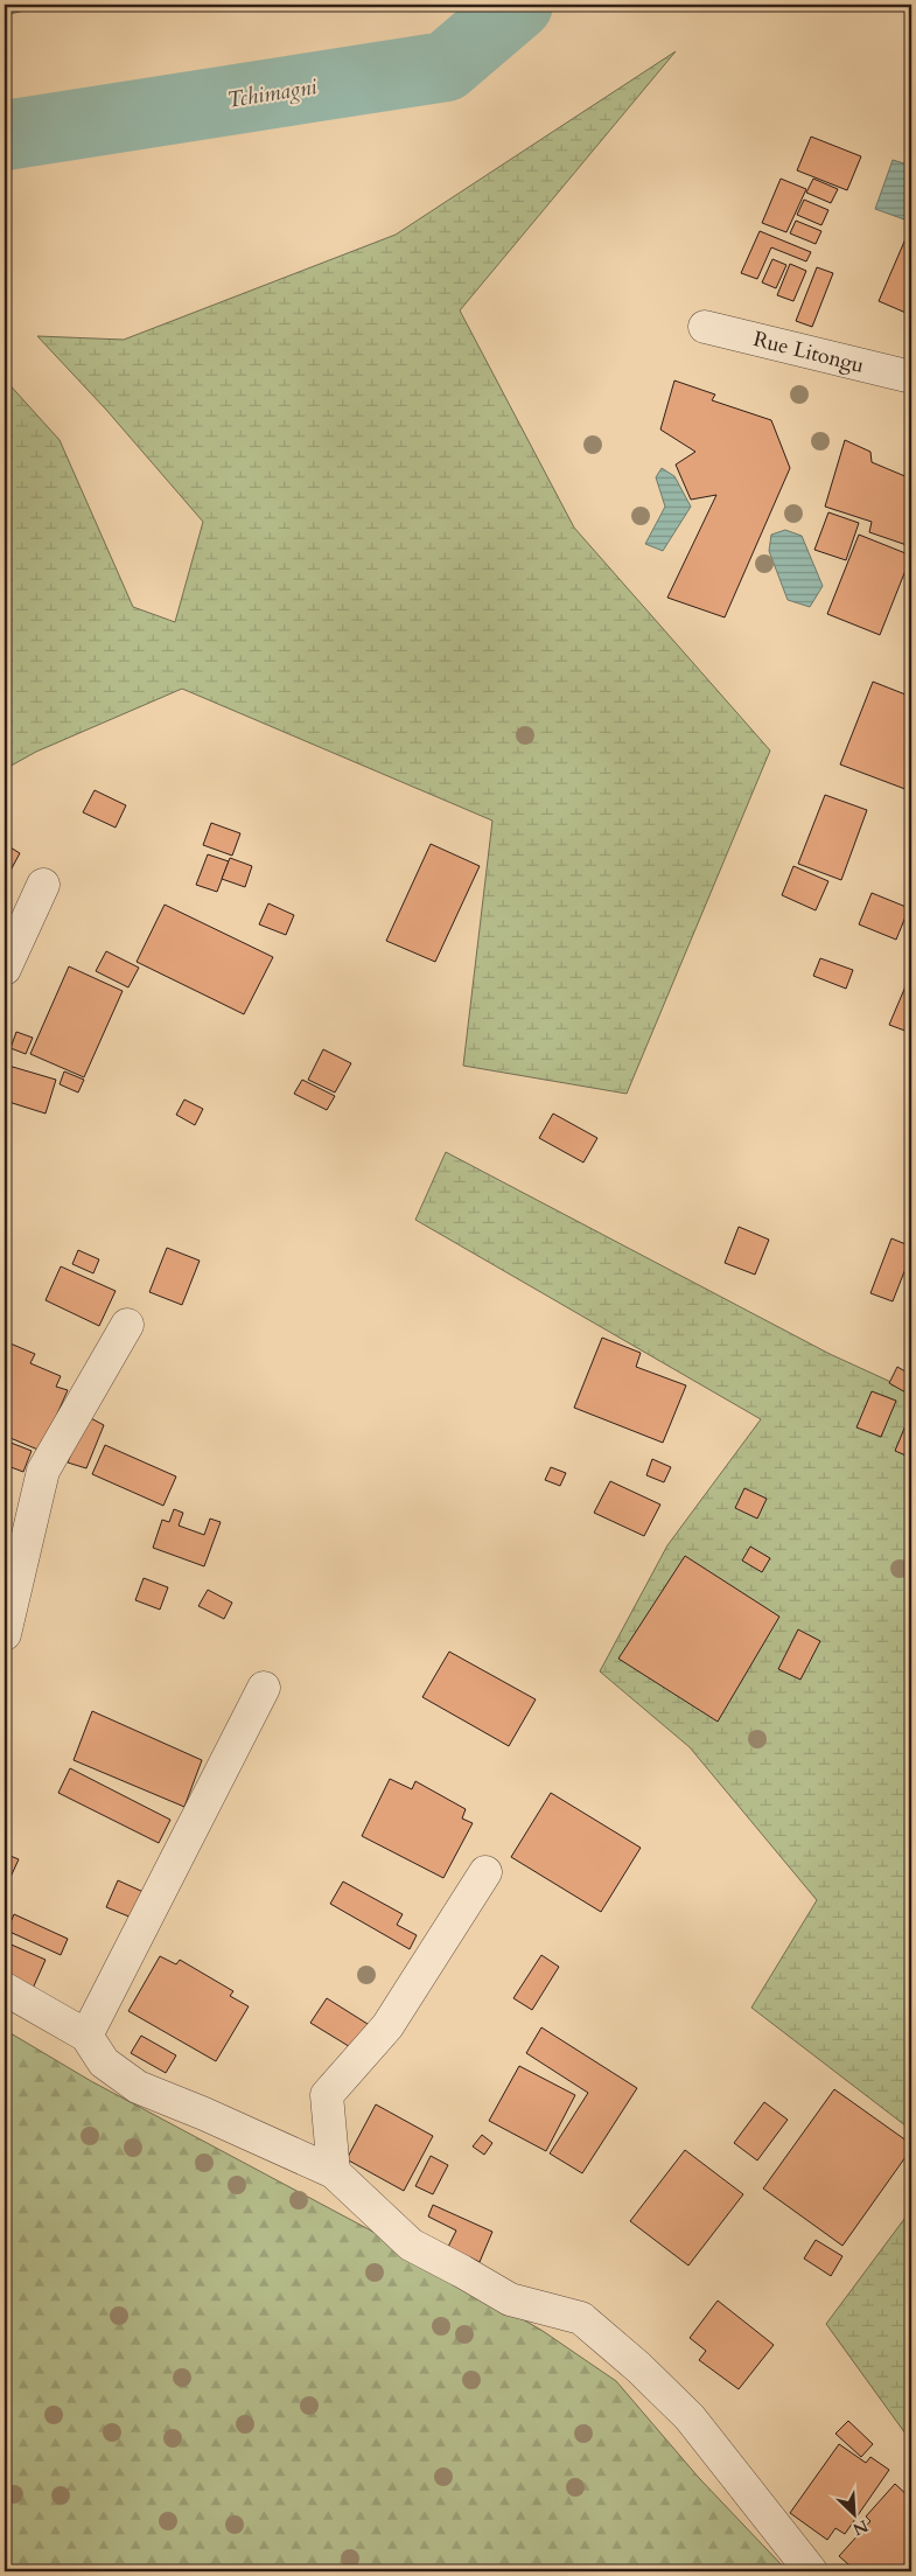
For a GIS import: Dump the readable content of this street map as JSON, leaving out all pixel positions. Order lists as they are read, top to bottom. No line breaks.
{"streets":{"street":["Rue Litongu"]},"water":["Tchimagni"],"north":"bottom right"}
